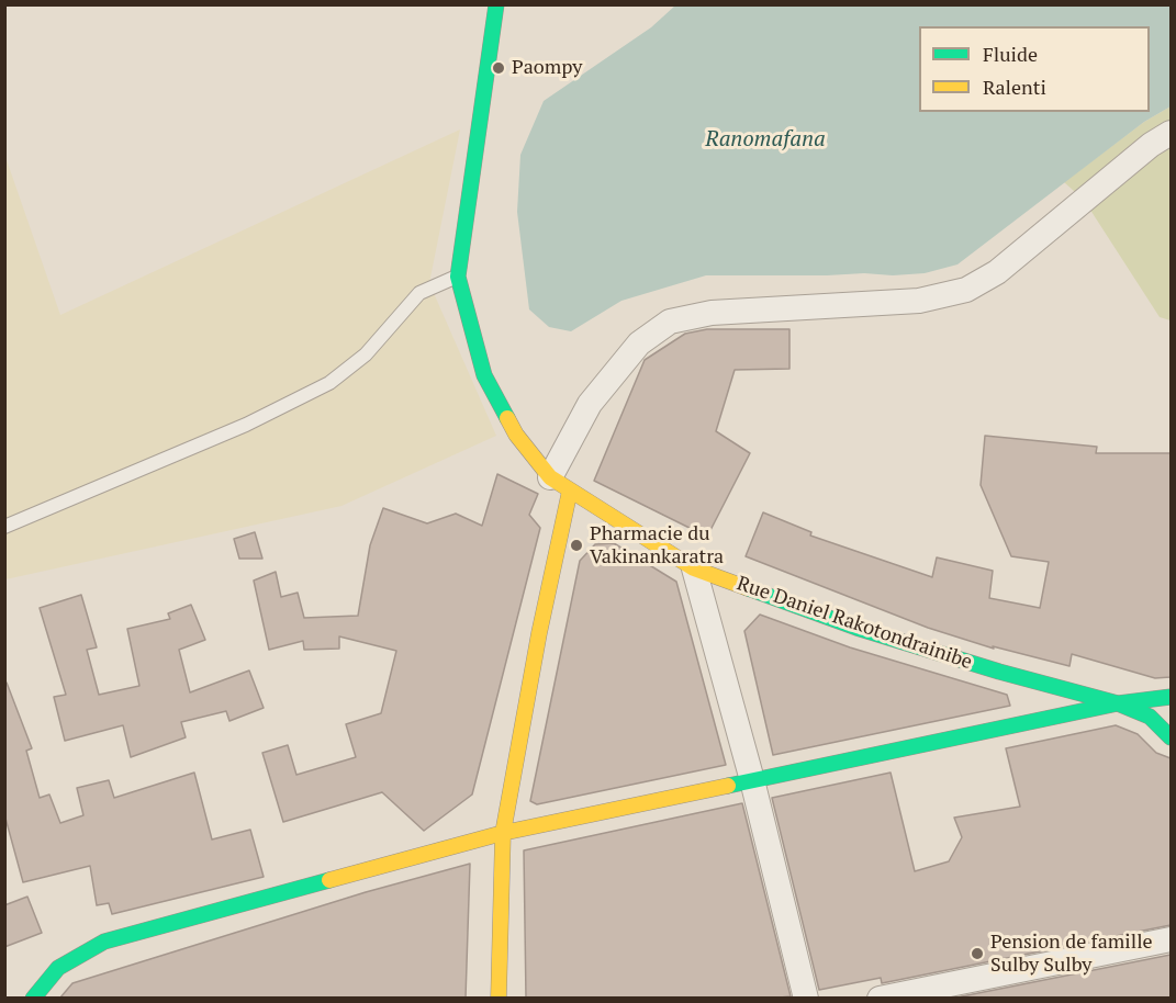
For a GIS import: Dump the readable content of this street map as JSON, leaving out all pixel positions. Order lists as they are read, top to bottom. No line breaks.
{"streets":{"street":["Rue Daniel Rakotondrainibe"]},"water":["Ranomafana"],"places":["Paompy","Pharmacie du Vakinankaratra","Pension de famille Sulby Sulby"],"legend":["Fluide","Ralenti"]}
